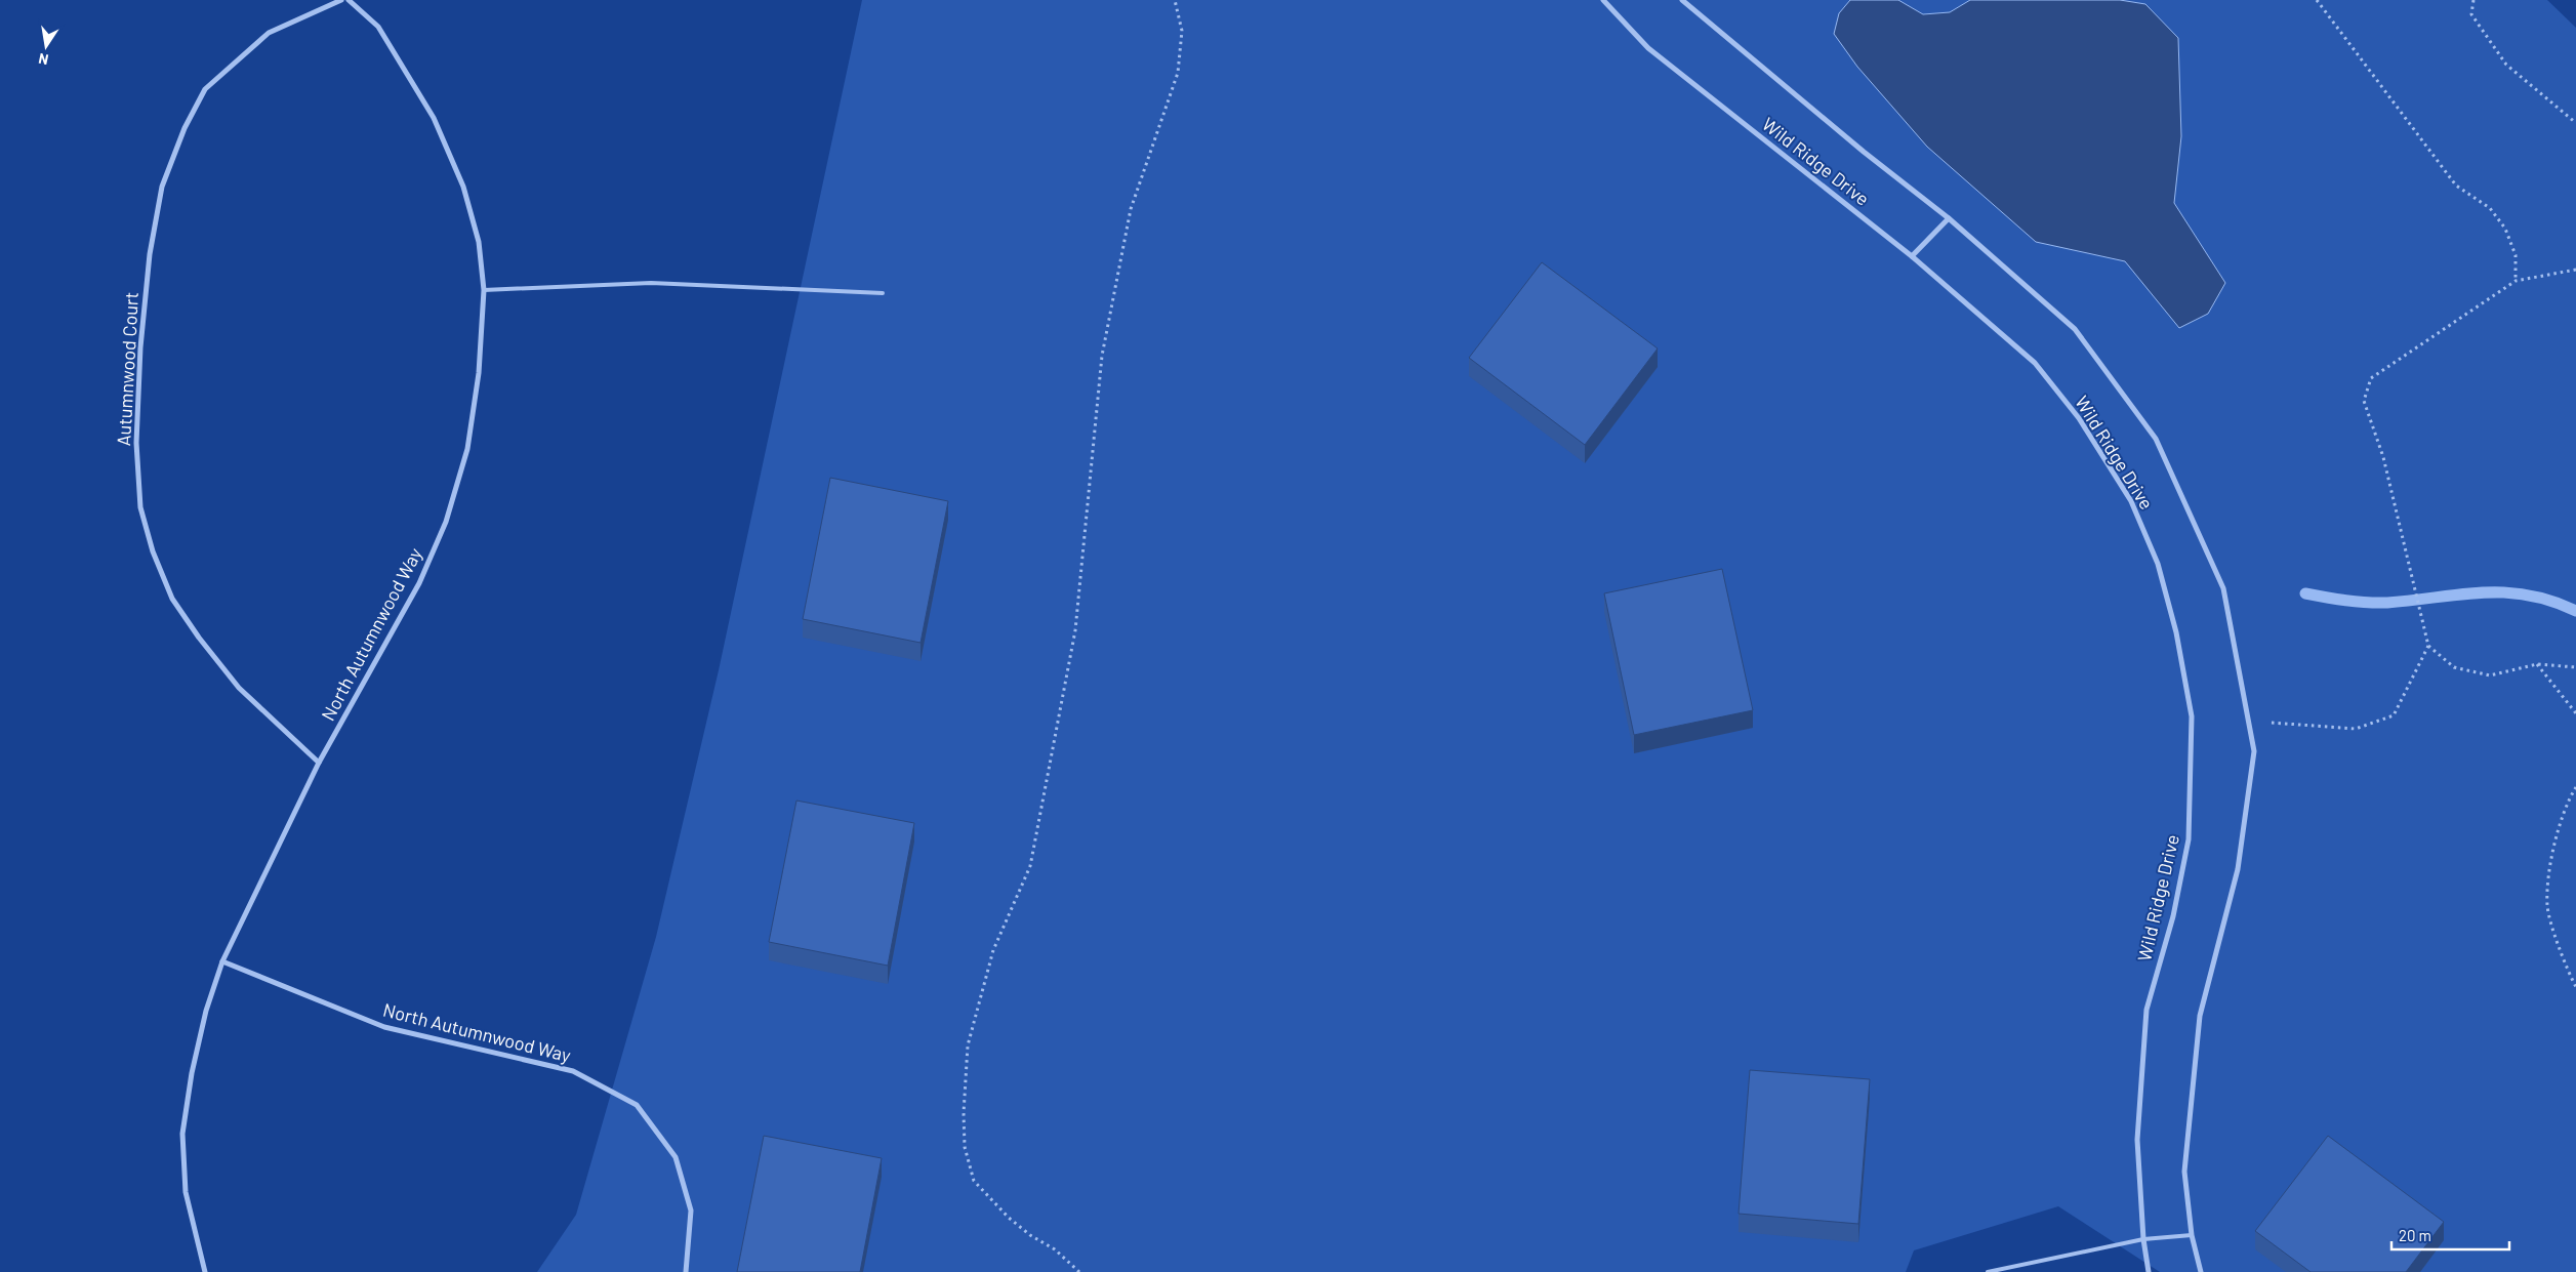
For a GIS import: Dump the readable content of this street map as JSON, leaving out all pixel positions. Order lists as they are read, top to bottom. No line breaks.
{"streets":{"street":["Wild Ridge Drive","Autumnwood Court","North Autumnwood Way"]},"crossings":[["Autumnwood Court","North Autumnwood Way"]],"scale_bar":"20 m","north":"bottom"}
